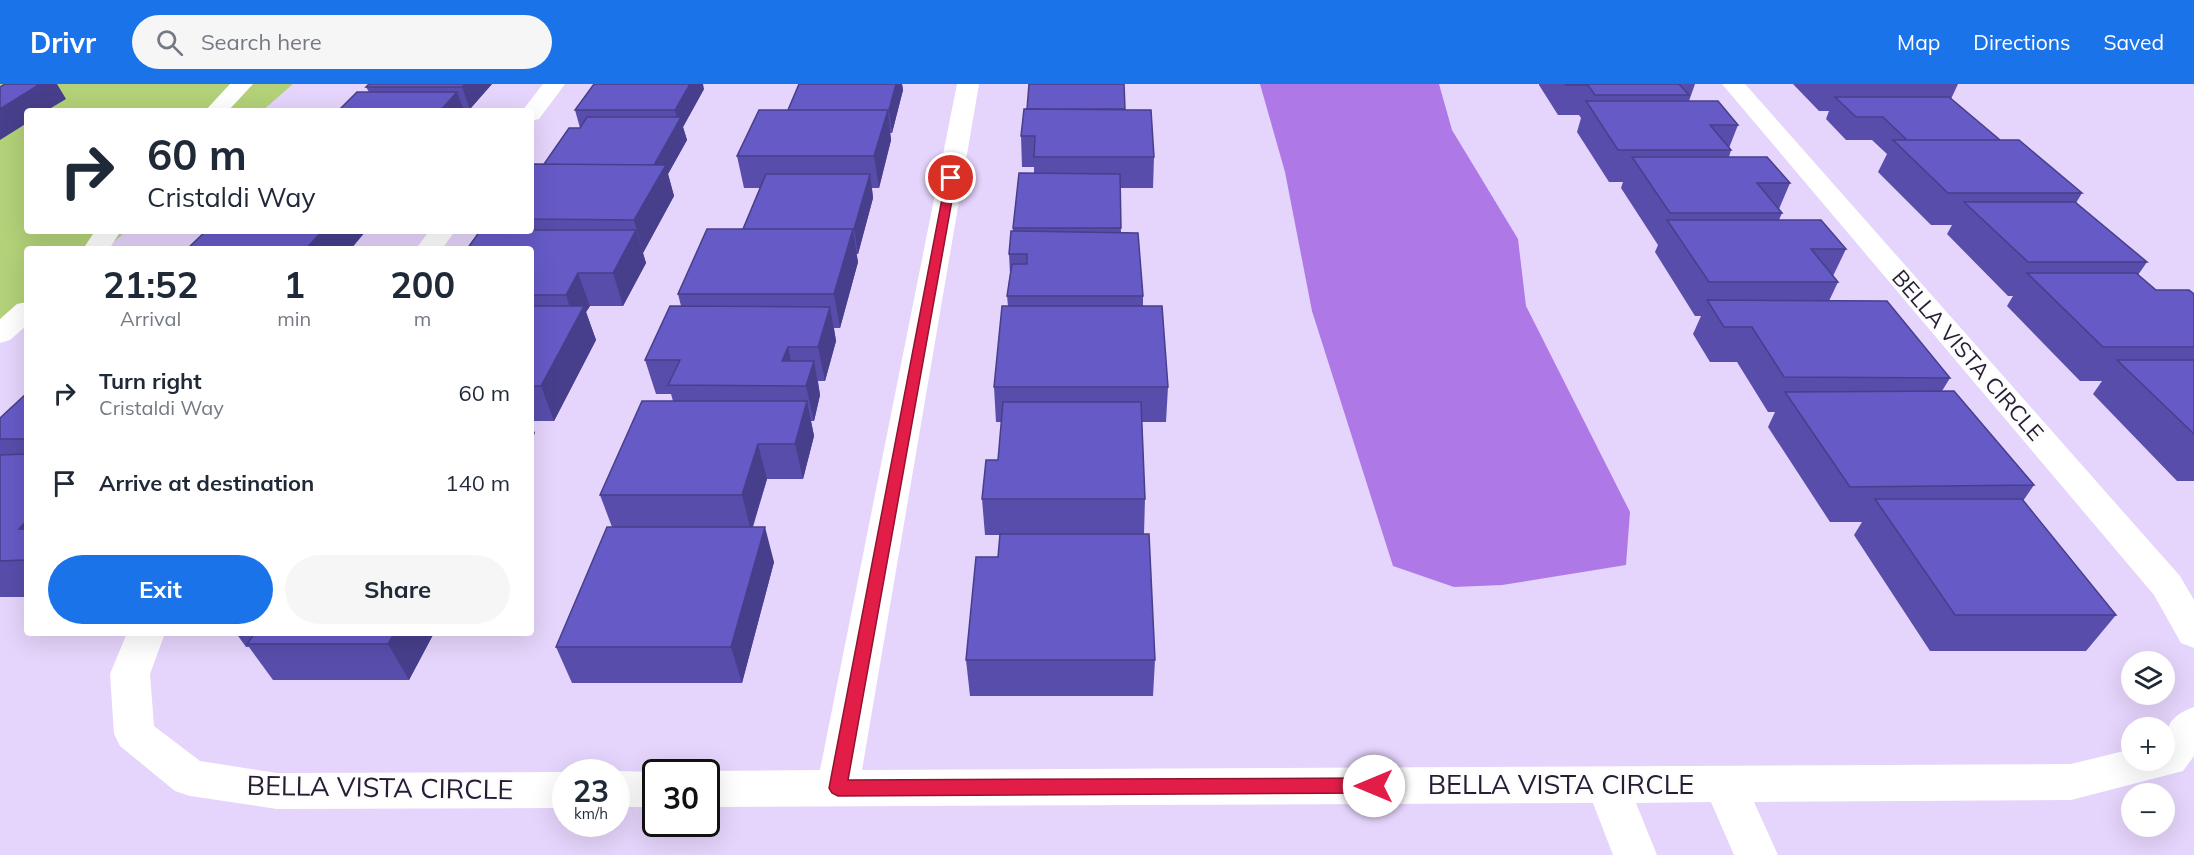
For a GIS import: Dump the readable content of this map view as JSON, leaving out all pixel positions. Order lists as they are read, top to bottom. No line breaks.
{"streets":{"street":["BELLA VISTA CIRCLE"]},"page":{"header":"Drivr","search":"Search here","nav":["Map","Directions","Saved"],"turn":["60 m","Cristaldi Way"],"eta":["21:52","Arrival","1","min","200","m"],"list":[{"name":"Turn right","note":"Cristaldi Way","value":"60 m"},{"name":"Arrive at destination","value":"140 m"}],"buttons":["Exit","Share"],"map_buttons":["+","−"],"speed":"23 km/h","limit":"30"}}
